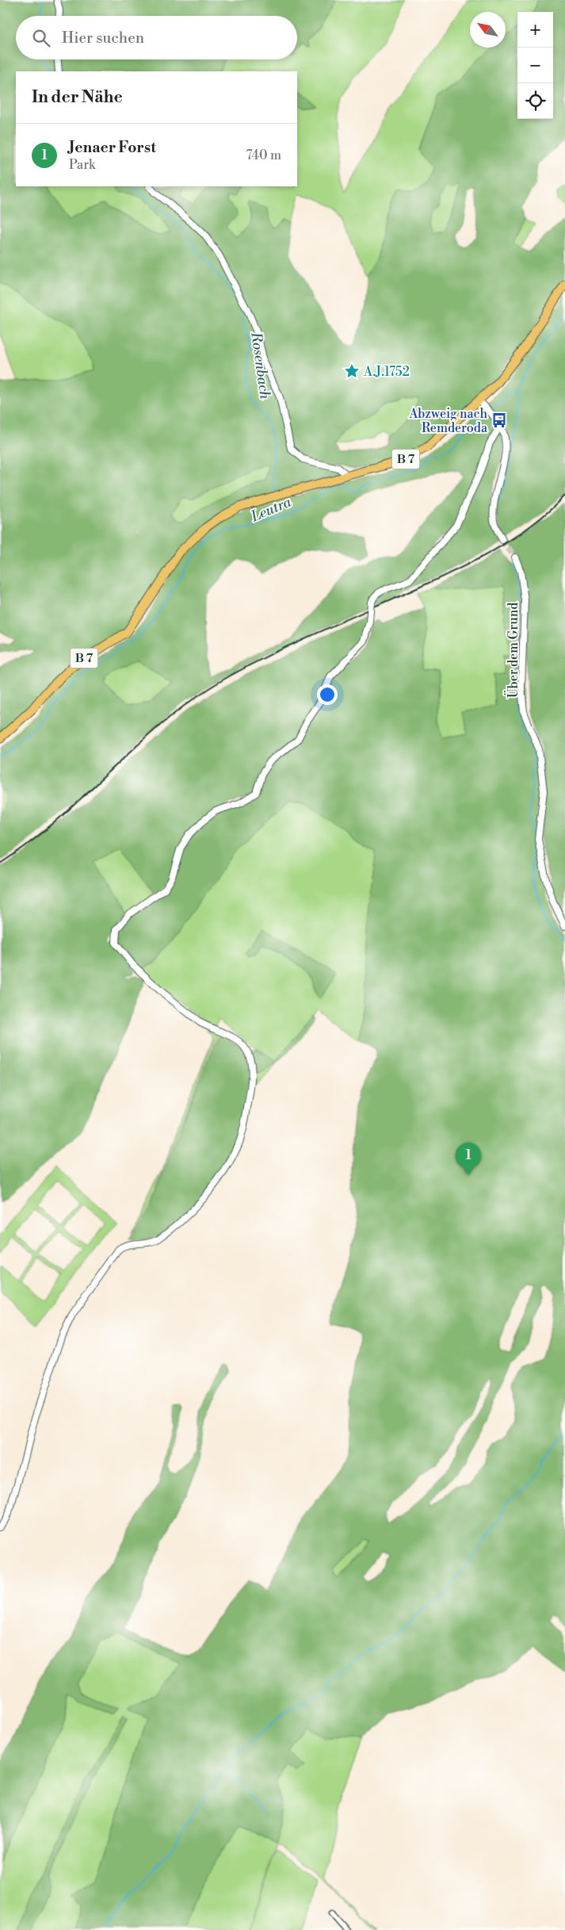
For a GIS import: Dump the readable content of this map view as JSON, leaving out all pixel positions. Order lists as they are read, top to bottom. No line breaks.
{"streets":{"main road":["B 7"],"street":["Über dem Grund"]},"water":["Rosenbach","Leutra"],"places":{"place":["A.J.1752"],"bus stop":["Abzweig nach Remderoda"]},"north":"top left","page":{"map_buttons":["+","−"],"search":"Hier suchen","heading":"In der Nähe","list":[{"mark":"1","name":"Jenaer Forst","note":"Park","value":"740 m"}],"pins":"1"}}
